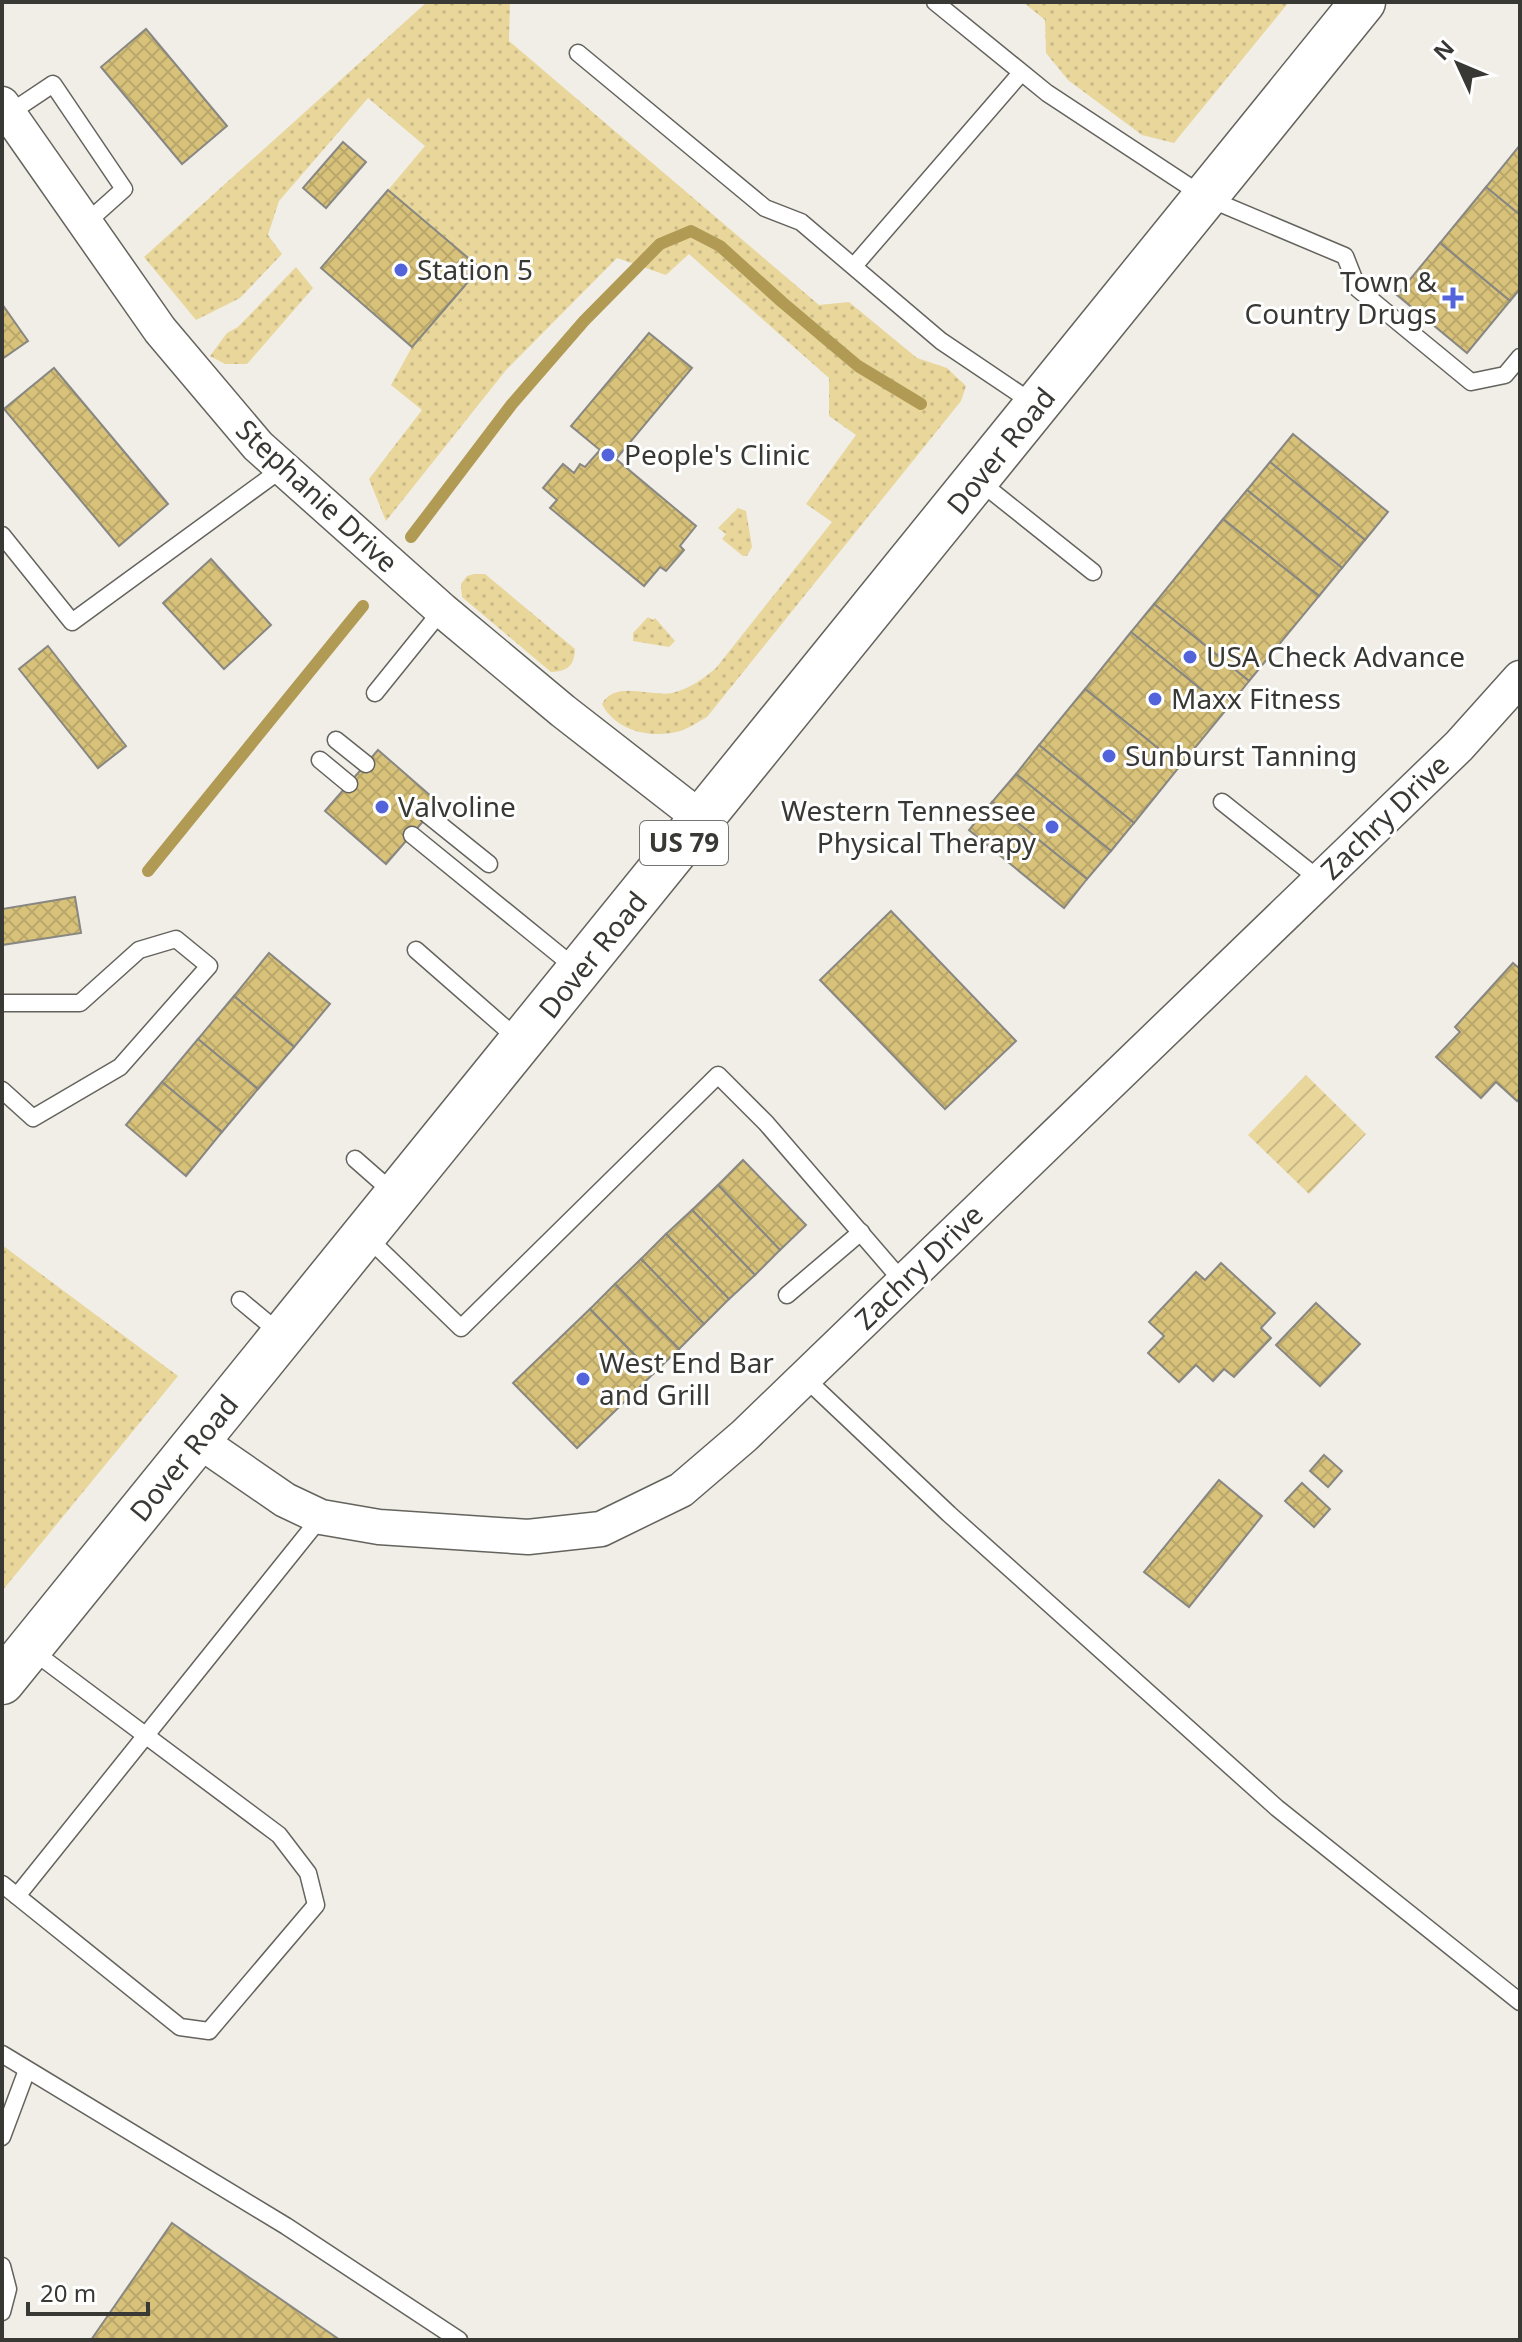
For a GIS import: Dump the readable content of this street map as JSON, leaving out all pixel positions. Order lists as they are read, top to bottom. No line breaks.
{"streets":{"main road":["Dover Road","US 79"],"street":["Stephanie Drive","Zachry Drive"]},"crossings":[["Dover Road","Stephanie Drive"],["Dover Road","Zachry Drive"]],"places":{"other":["Station 5","People's Clinic","USA Check Advance","Maxx Fitness","Sunburst Tanning","Valvoline","Western Tennessee Physical Therapy","West End Bar and Grill"],"health":["Town & Country Drugs"]},"scale_bar":"20 m","north":"top left"}
